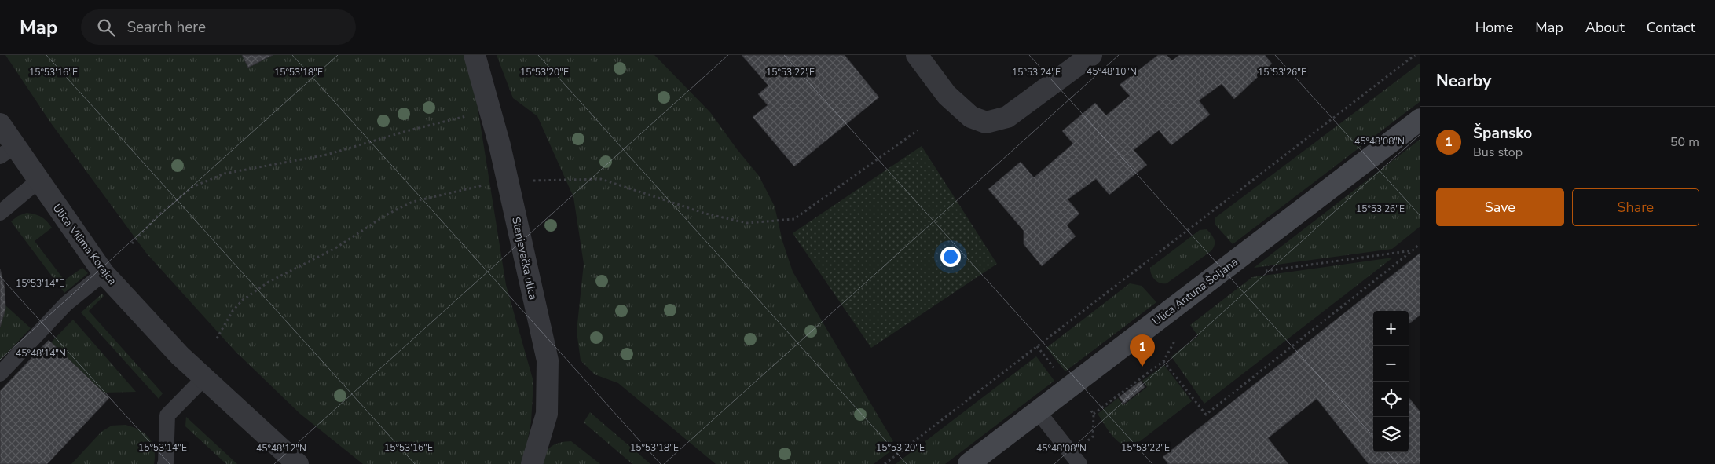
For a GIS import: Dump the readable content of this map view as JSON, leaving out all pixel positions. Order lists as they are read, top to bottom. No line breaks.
{"streets":{"street":["Ulica Vilima Korajca","Stenjevečka ulica","Ulica Antuna Šoljana"]},"page":{"header":"Map","search":"Search here","nav":["Home","Map","About","Contact"],"heading":"Nearby","list":[{"mark":"1","name":"Špansko","note":"Bus stop","value":"50 m"}],"buttons":["Save","Share"],"map_buttons":["+","−"],"pins":"1"},"coordinates":["45°48'10\"N","15°53'22\"E","15°53'16\"E","15°53'18\"E","15°53'20\"E","15°53'24\"E","15°53'26\"E","45°48'08\"N","15°53'14\"E","45°48'14\"N","45°48'12\"N"]}
